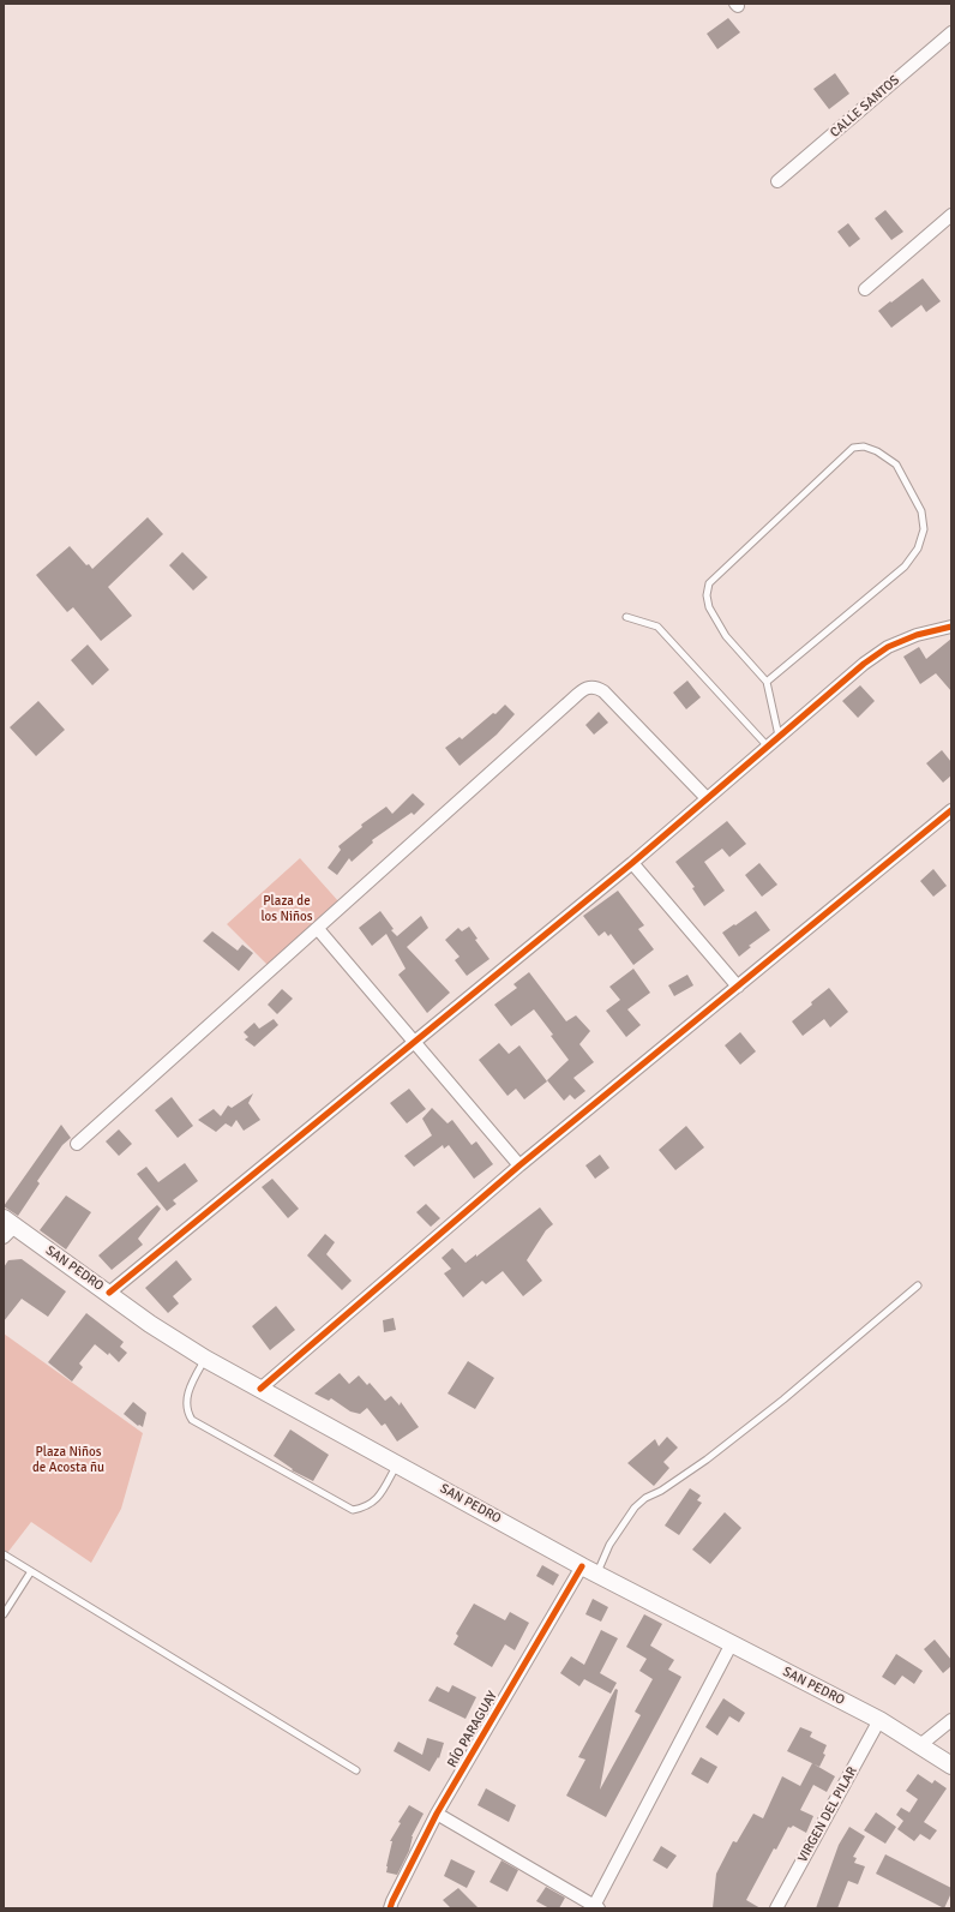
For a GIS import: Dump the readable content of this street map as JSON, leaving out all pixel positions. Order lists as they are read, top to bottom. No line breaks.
{"streets":{"main road":["SAN PEDRO"],"street":["CALLE SANTOS","RÍO PARAGUAY","VIRGEN DEL PILAR"]},"crossings":[["SAN PEDRO","RÍO PARAGUAY"],["SAN PEDRO","VIRGEN DEL PILAR"]],"parks":["Plaza de los Niños","Plaza Niños de Acosta ñu"]}
